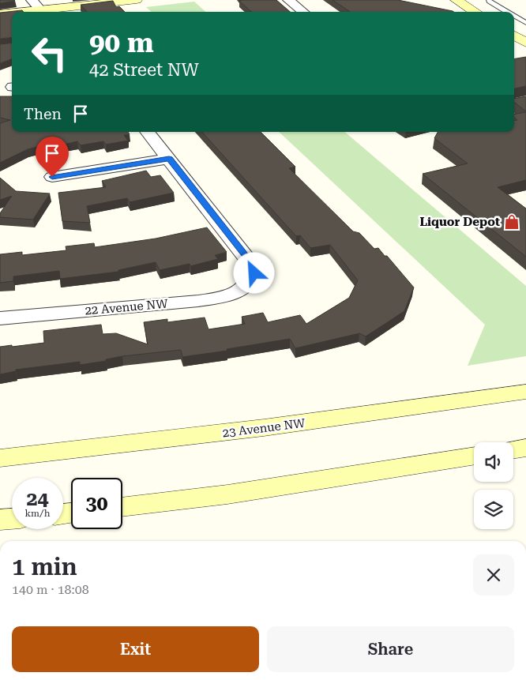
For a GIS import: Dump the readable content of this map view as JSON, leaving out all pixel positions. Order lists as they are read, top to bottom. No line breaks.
{"streets":{"main road":["23 Avenue NW"],"street":["22 Avenue NW"]},"places":{"shop":["Liquor Depot"]},"page":{"turn":["90 m","42 Street NW"],"then":"Then","speed":"24 km/h","limit":"30","heading":["1 min","140 m · 18:08"],"buttons":["Exit","Share"]}}
